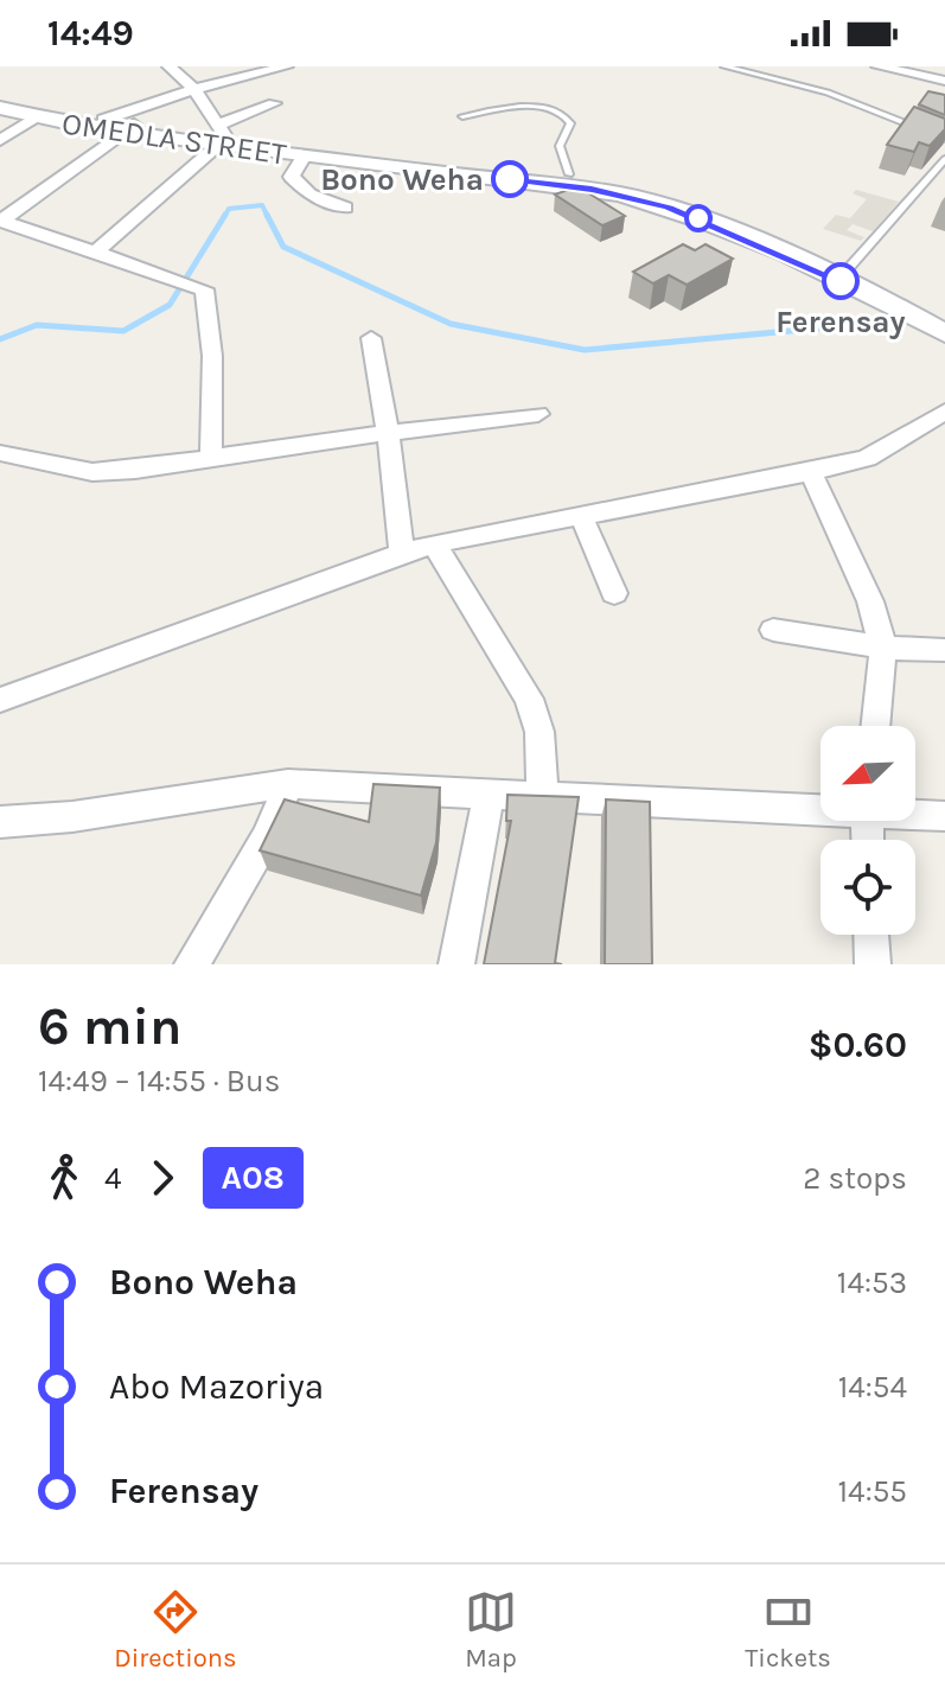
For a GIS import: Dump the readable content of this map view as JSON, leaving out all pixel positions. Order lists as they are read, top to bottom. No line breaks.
{"streets":{"main road":["OMEDLA STREET"]},"places":["Bono Weha","Ferensay"],"lines":["bus line A08"],"north":"bottom left","page":{"status":"14:49","heading":["6 min","14:49 – 14:55 · Bus","$0.60"],"legs":["4","A08","2 stops"],"list":[{"name":"Bono Weha","value":"14:53"},{"name":"Abo Mazoriya","value":"14:54"},{"name":"Ferensay","value":"14:55"}],"tabs":["Directions","Map","Tickets"]}}
